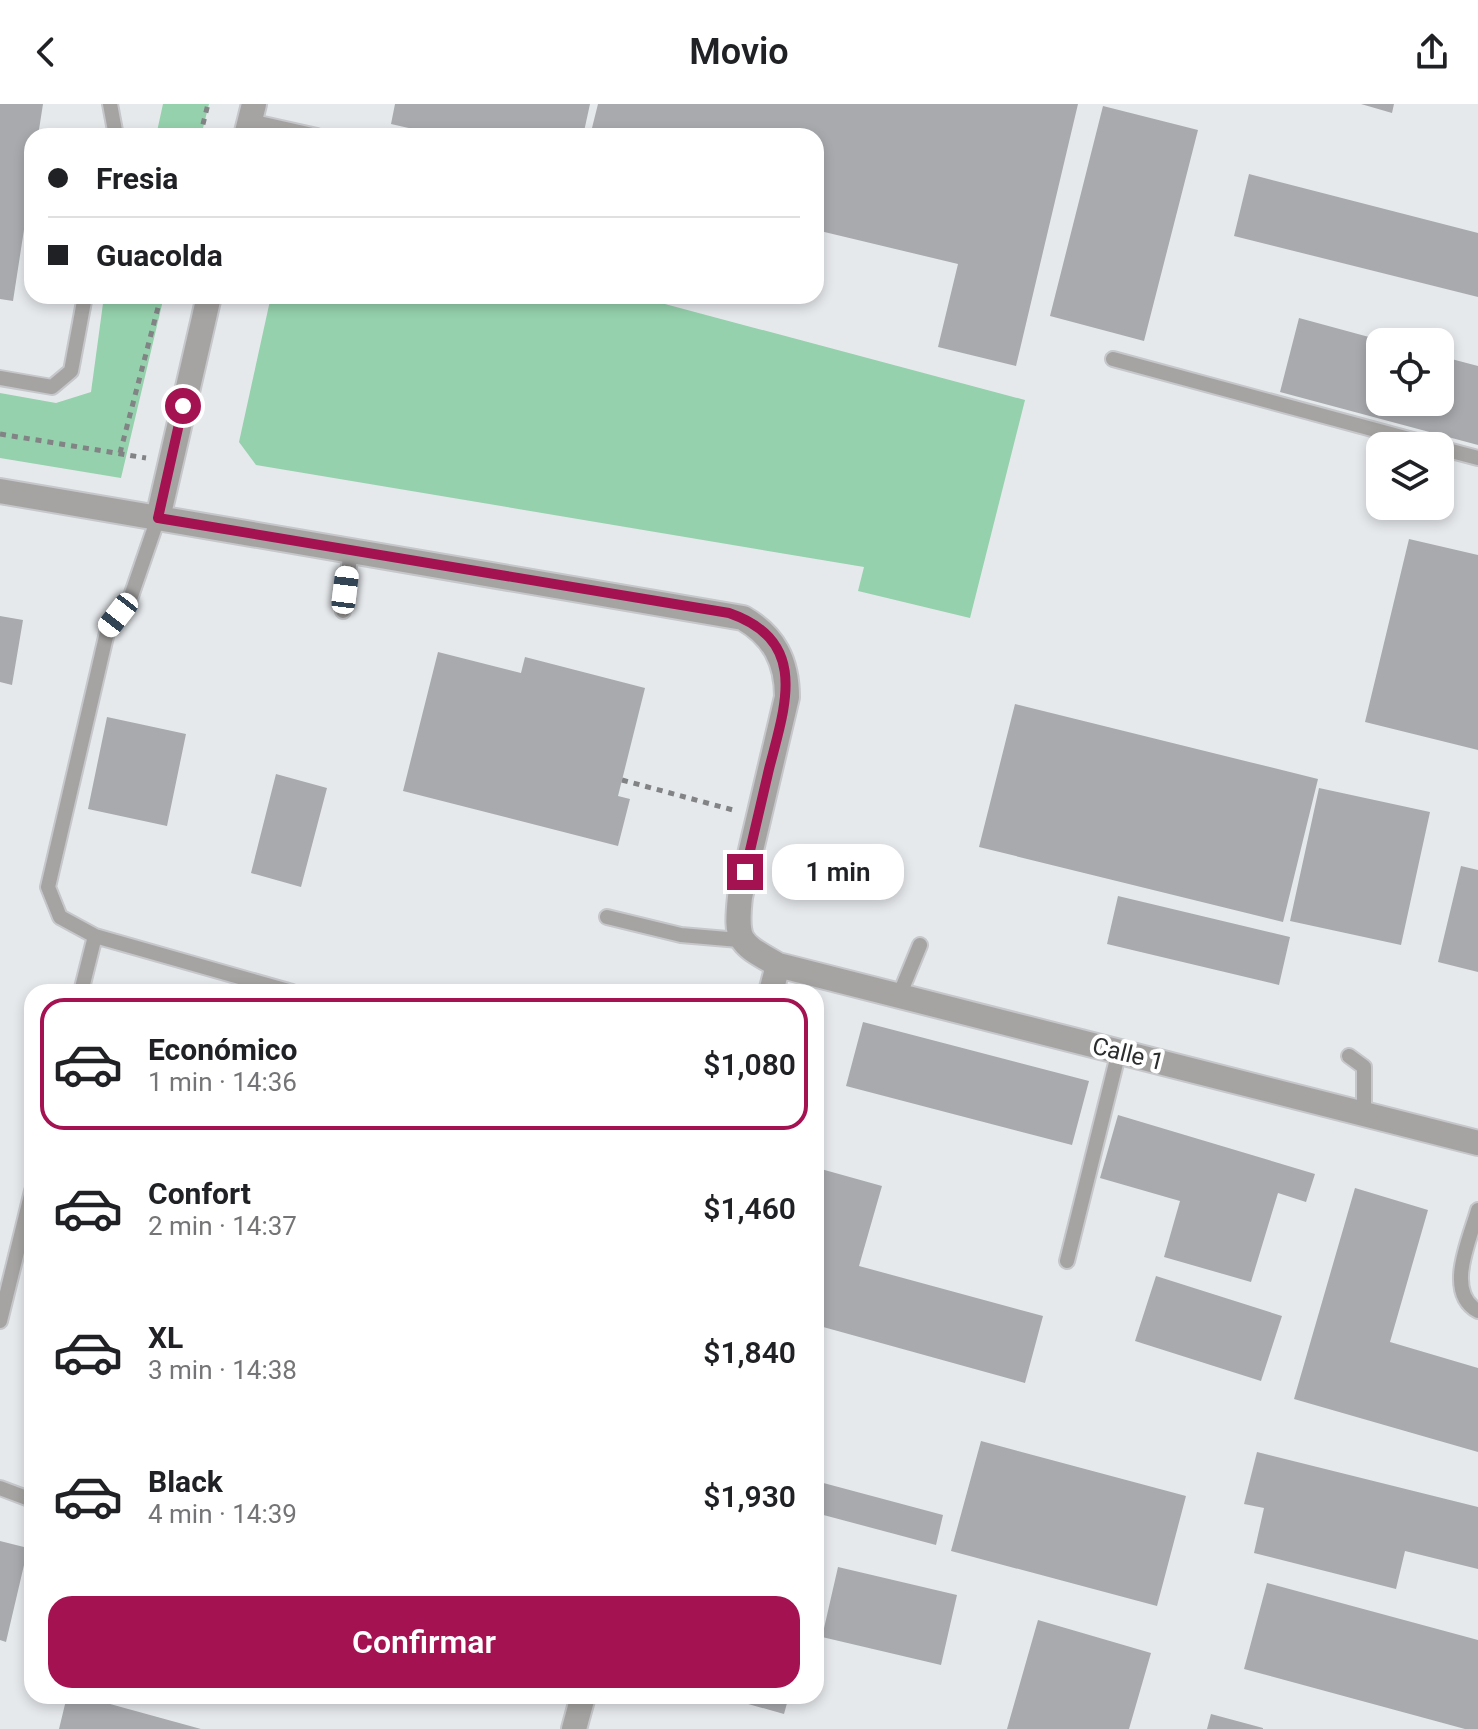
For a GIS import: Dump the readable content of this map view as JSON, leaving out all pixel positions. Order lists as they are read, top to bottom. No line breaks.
{"streets":{"street":["Calle 1"]},"page":{"header":"Movio","banner":["Fresia","Guacolda"],"bubble":"1 min","list":[{"name":"Económico","note":"1 min · 14:36","value":"$1,080"},{"name":"Confort","note":"2 min · 14:37","value":"$1,460"},{"name":"XL","note":"3 min · 14:38","value":"$1,840"},{"name":"Black","note":"4 min · 14:39","value":"$1,930"}],"buttons":"Confirmar"}}
